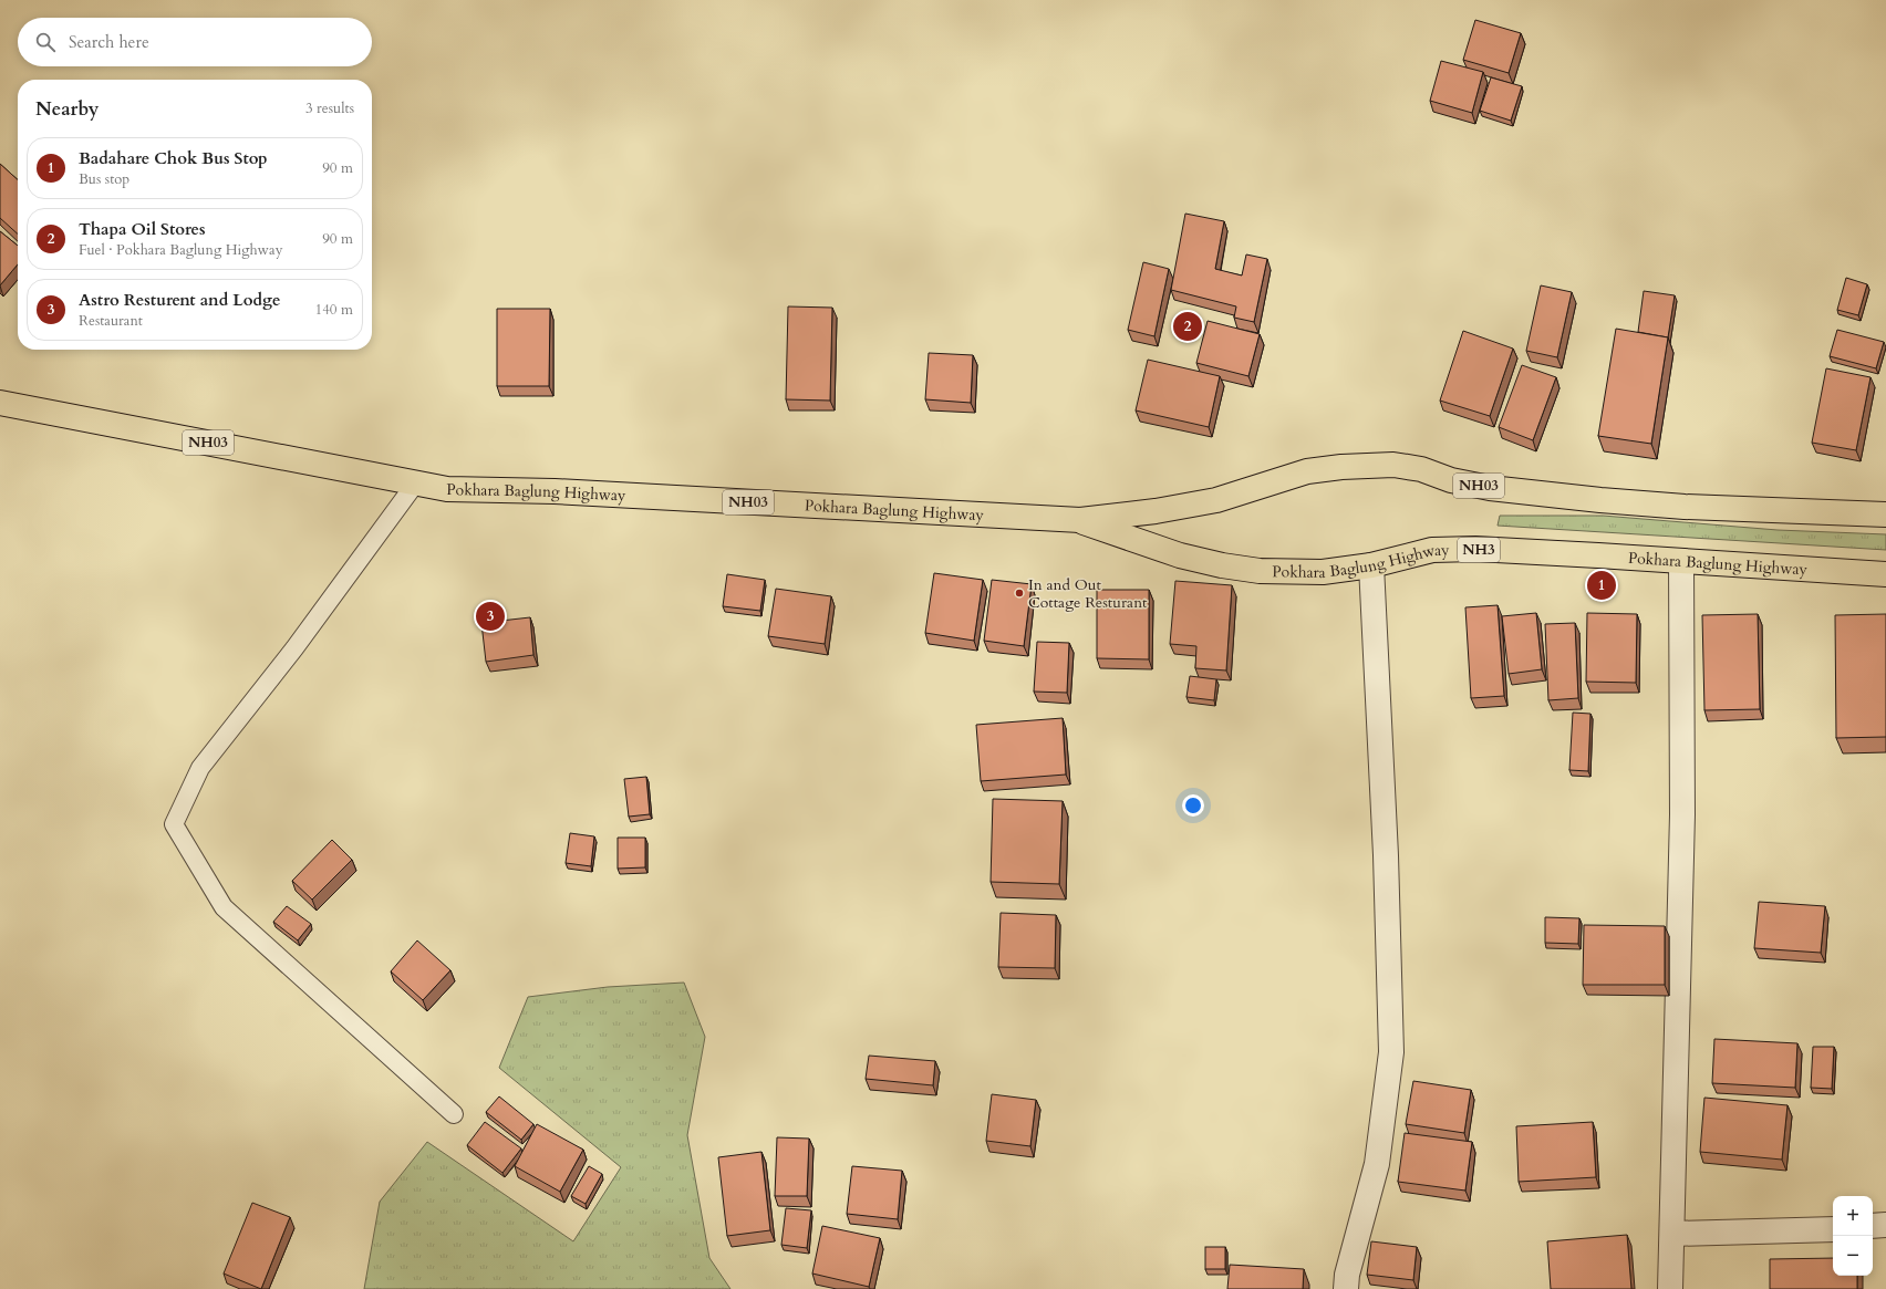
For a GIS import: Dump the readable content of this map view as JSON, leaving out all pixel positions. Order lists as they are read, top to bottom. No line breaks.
{"streets":{"highway":["NH03","Pokhara Baglung Highway","NH3"]},"places":["In and Out Cottage Resturant"],"page":{"search":"Search here","heading":["Nearby","3 results"],"list":[{"mark":"1","name":"Badahare Chok Bus Stop","note":"Bus stop","value":"90 m"},{"mark":"2","name":"Thapa Oil Stores","note":"Fuel · Pokhara Baglung Highway","value":"90 m"},{"mark":"3","name":"Astro Resturent and Lodge","note":"Restaurant","value":"140 m"}],"pins":["2","1","3"],"map_buttons":["+","−"]}}
